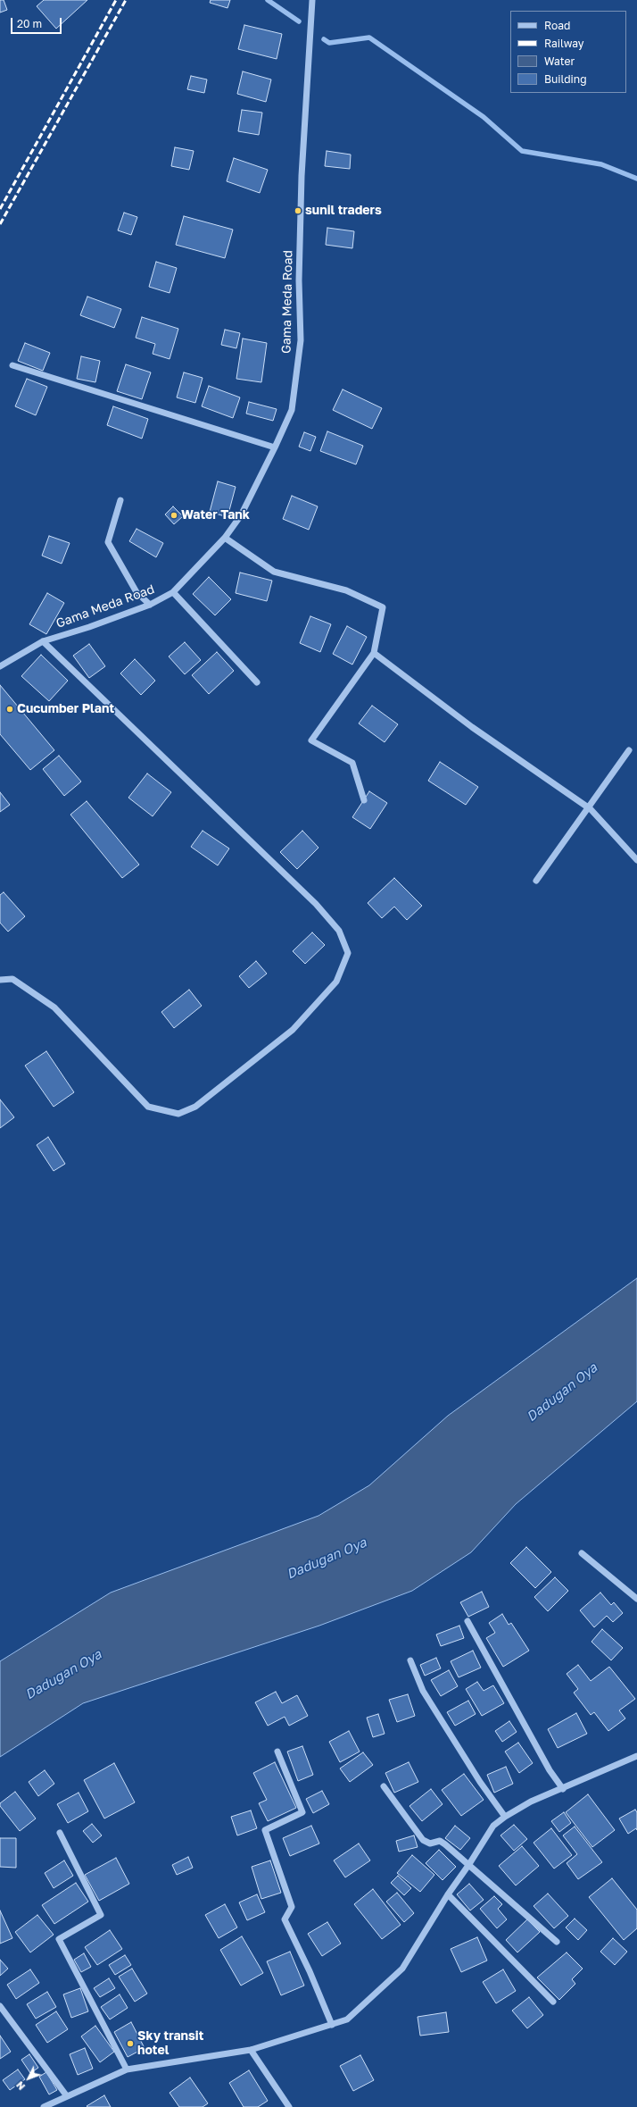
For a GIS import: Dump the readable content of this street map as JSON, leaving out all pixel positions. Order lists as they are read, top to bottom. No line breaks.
{"streets":{"street":["Gama Meda Road"]},"water":["Dadugan Oya"],"places":["sunil traders","Water Tank","Cucumber Plant","Sky transit hotel"],"legend":["Road","Railway","Water","Building"],"scale_bar":"20 m","north":"bottom left"}
